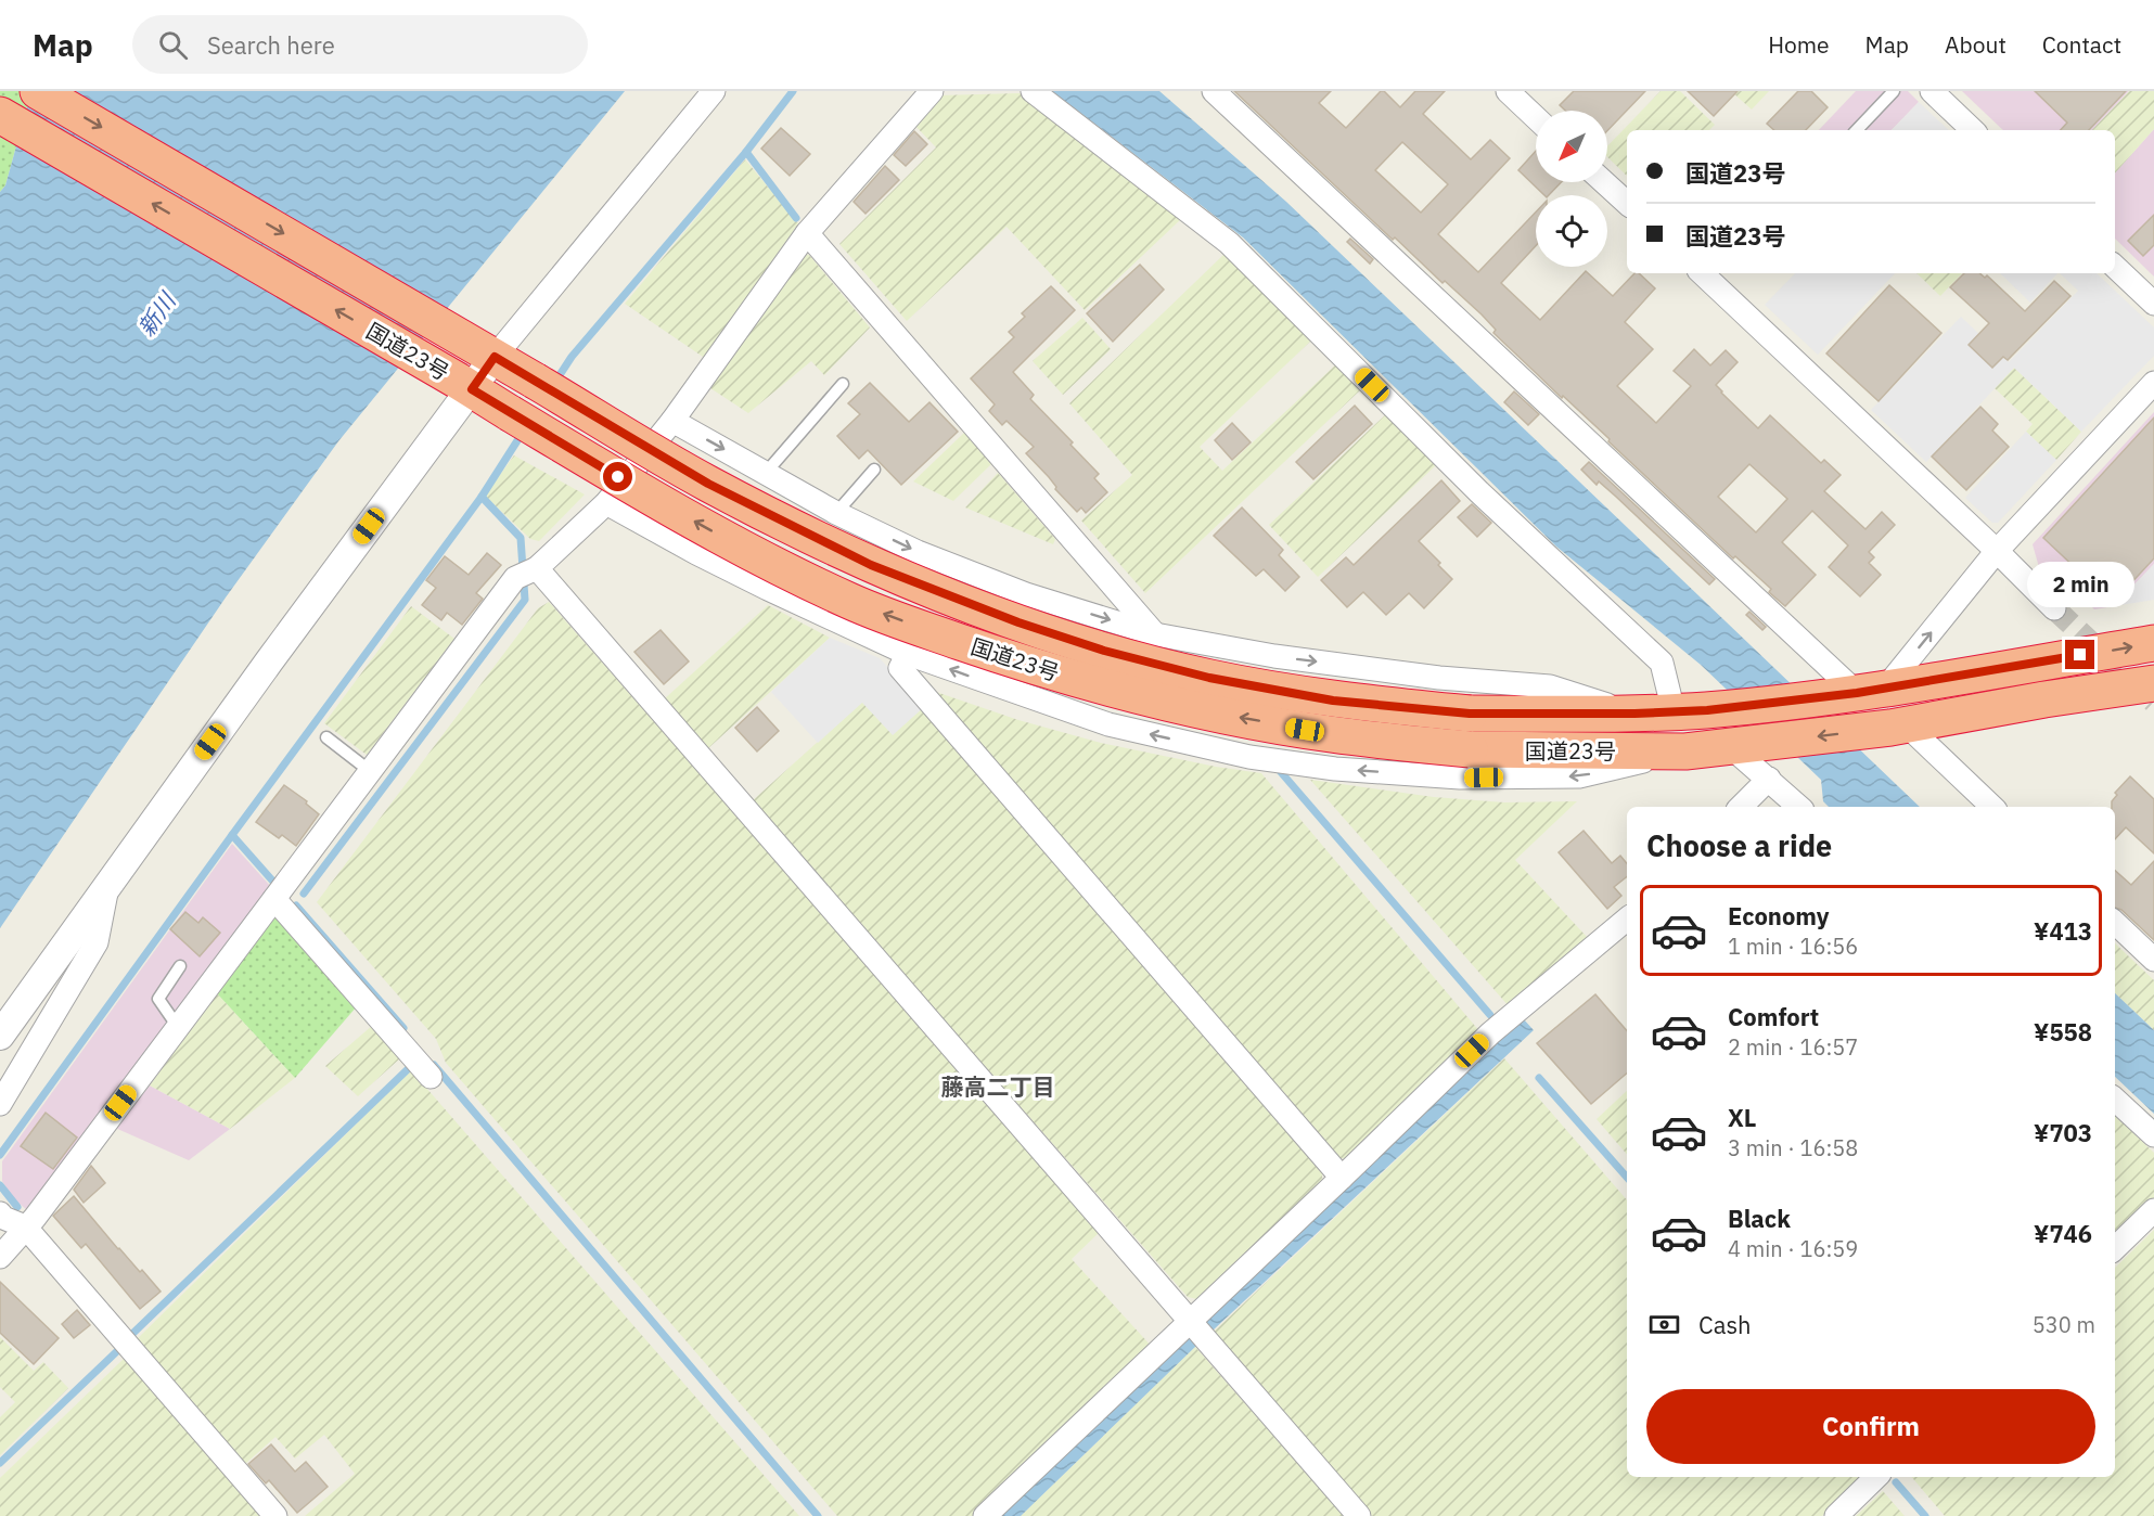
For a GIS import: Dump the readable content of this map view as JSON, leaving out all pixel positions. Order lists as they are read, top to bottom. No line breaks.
{"streets":{"highway":["国道23号"]},"districts":["藤高二丁目"],"water":["新川"],"north":"bottom left","page":{"header":"Map","search":"Search here","nav":["Home","Map","About","Contact"],"banner":["国道23号","国道23号"],"bubble":"2 min","heading":"Choose a ride","list":[{"name":"Economy","note":"1 min · 16:56","value":"¥413"},{"name":"Comfort","note":"2 min · 16:57","value":"¥558"},{"name":"XL","note":"3 min · 16:58","value":"¥703"},{"name":"Black","note":"4 min · 16:59","value":"¥746"}],"pay":["Cash","530 m"],"buttons":"Confirm"}}
